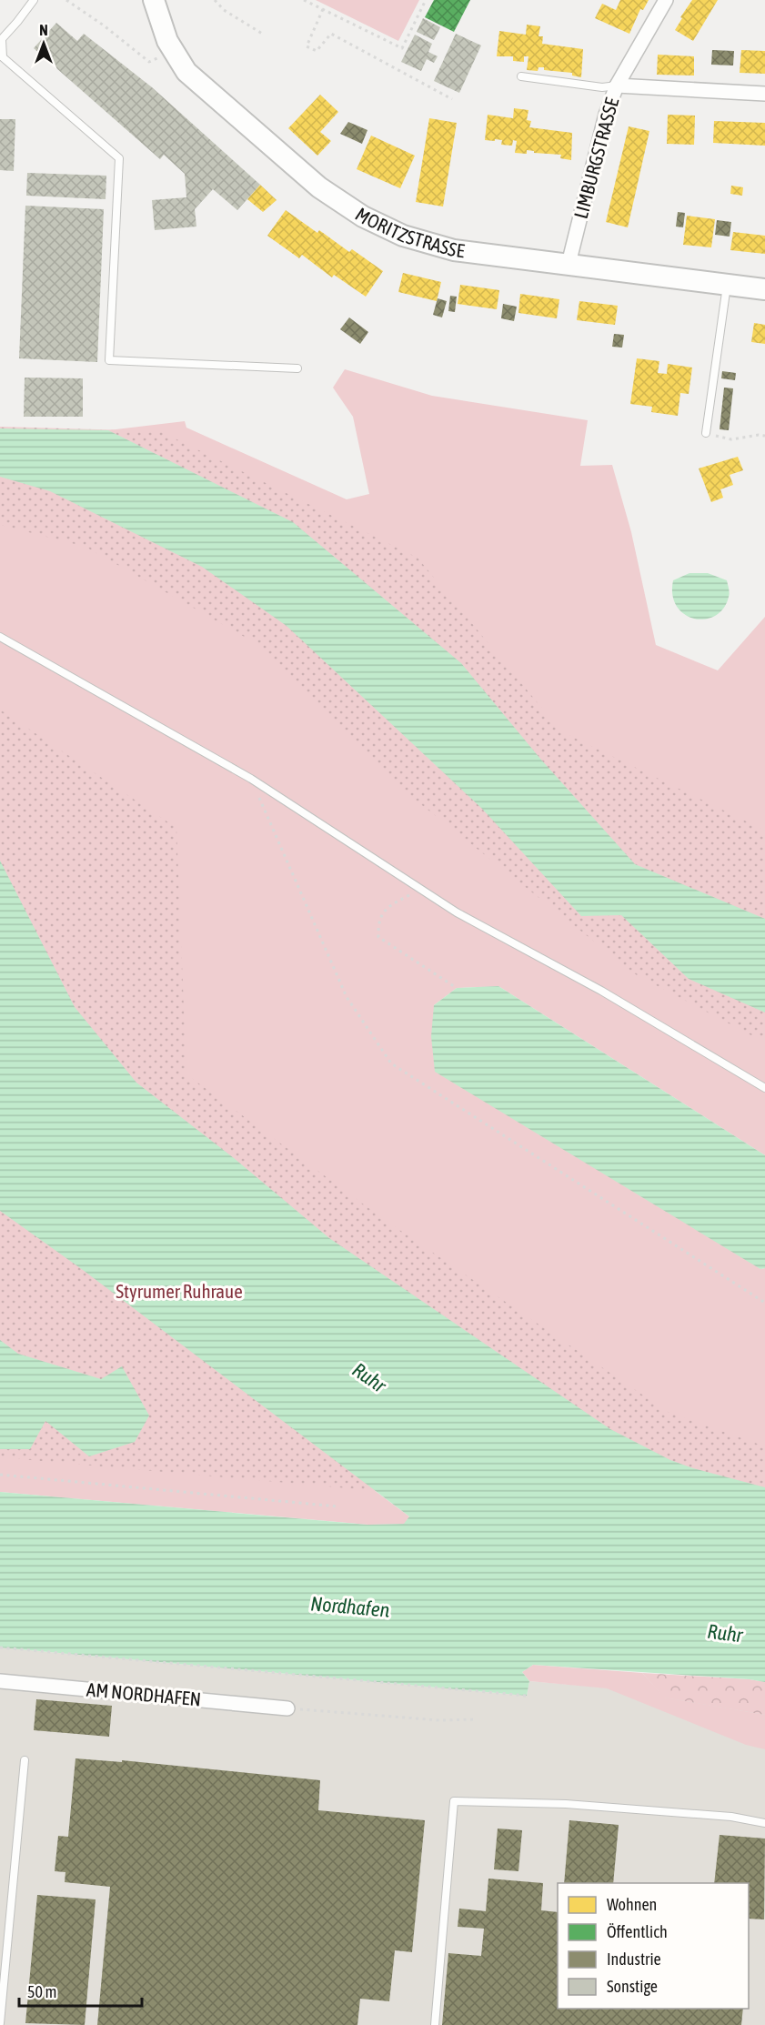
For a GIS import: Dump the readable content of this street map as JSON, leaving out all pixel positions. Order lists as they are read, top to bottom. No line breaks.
{"streets":{"main road":["MORITZSTRASSE"],"street":["LIMBURGSTRASSE","AM NORDHAFEN"]},"crossings":[["LIMBURGSTRASSE","MORITZSTRASSE"]],"water":["Ruhr","Nordhafen"],"parks":["Styrumer Ruhraue"],"legend":["Wohnen","Öffentlich","Industrie","Sonstige"],"scale_bar":"50 m","north":"top"}
